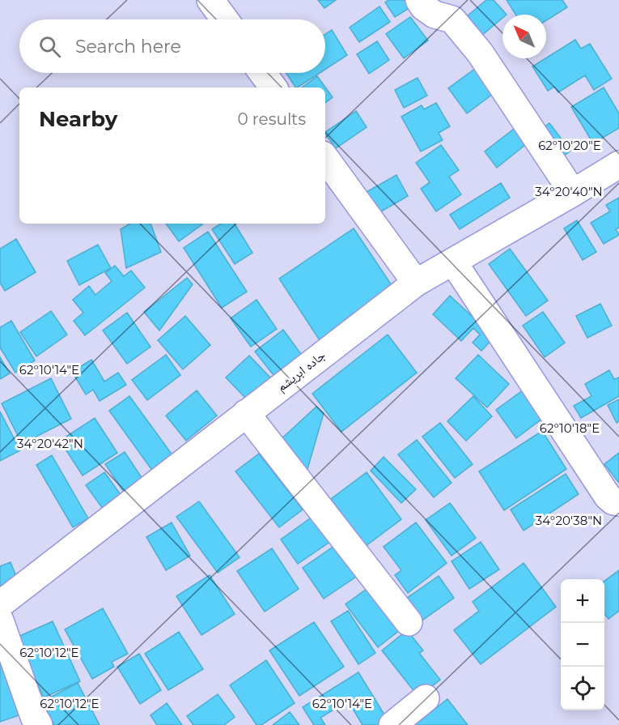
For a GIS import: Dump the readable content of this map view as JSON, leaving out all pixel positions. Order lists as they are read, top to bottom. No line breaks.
{"streets":{"street":["جاده ابریشم"]},"north":"top left","page":{"search":"Search here","heading":["Nearby","0 results"],"map_buttons":["+","−"]},"coordinates":["62°10'20\"E","34°20'40\"N","62°10'14\"E","62°10'18\"E","34°20'42\"N","34°20'38\"N","62°10'12\"E"]}
